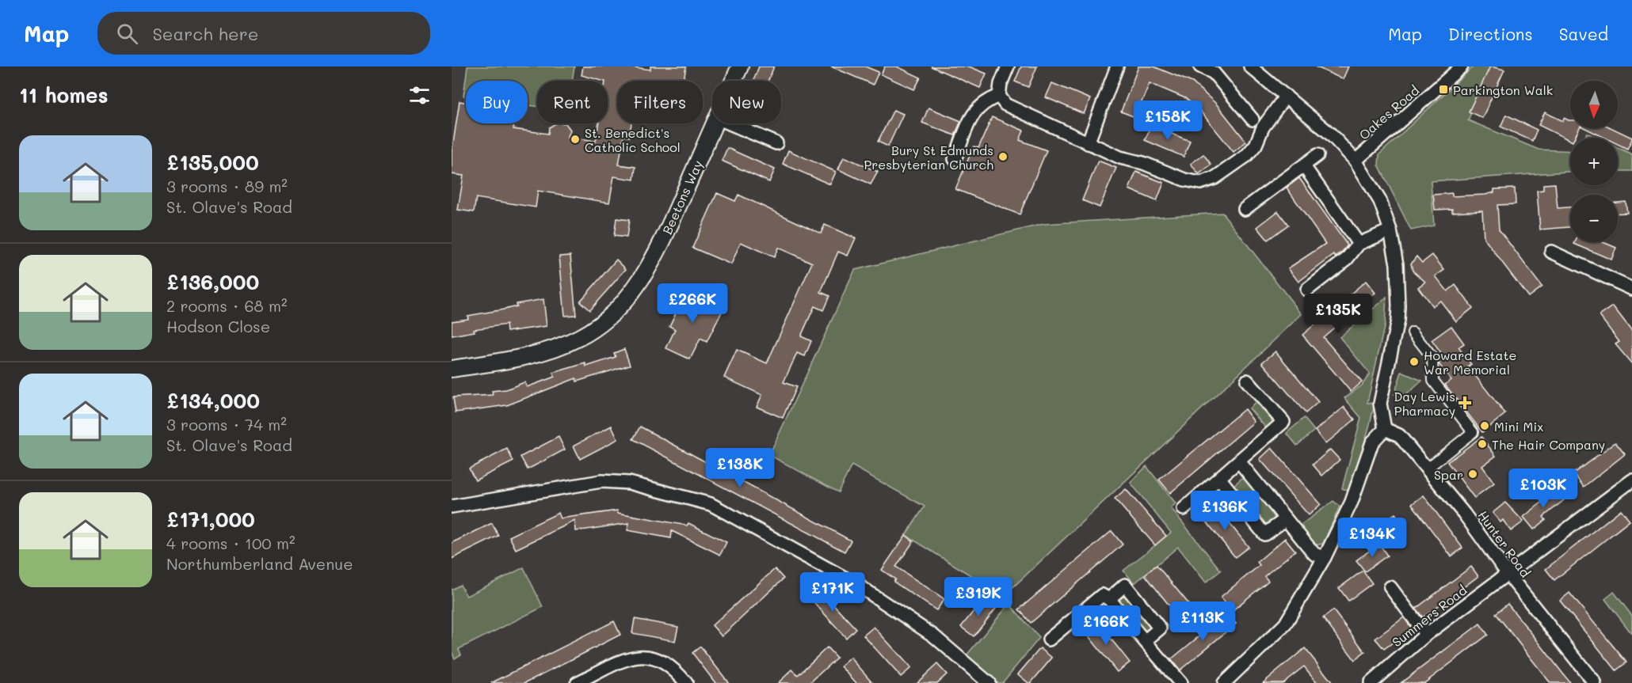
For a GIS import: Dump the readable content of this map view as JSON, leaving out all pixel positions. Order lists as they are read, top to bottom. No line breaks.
{"streets":{"street":["Oakes Road","Beetons Way","Hunter Road","Summers Road"]},"crossings":[["Hunter Road","Summers Road"]],"places":{"transit":["Parkington Walk"],"other":["St. Benedict's Catholic School","Bury St Edmunds Presbyterian Church","Howard Estate War Memorial","Mini Mix","The Hair Company","Spar"],"health":["Day Lewis Pharmacy"]},"north":"bottom","page":{"header":"Map","search":"Search here","nav":["Map","Directions","Saved"],"heading":"11 homes","map_buttons":["+","−"],"chip":["Buy","Rent","Filters","New"],"price":["£158K","£266K","£135K","£138K","£103K","£136K","£134K","£171K","£319K","£113K","£166K"],"list":[{"name":"£135,000","note":"3 rooms · 89 m² · St. Olave's Road"},{"name":"£136,000","note":"2 rooms · 68 m² · Hodson Close"},{"name":"£134,000","note":"3 rooms · 74 m² · St. Olave's Road"},{"name":"£171,000","note":"4 rooms · 100 m² · Northumberland Avenue"}]}}
